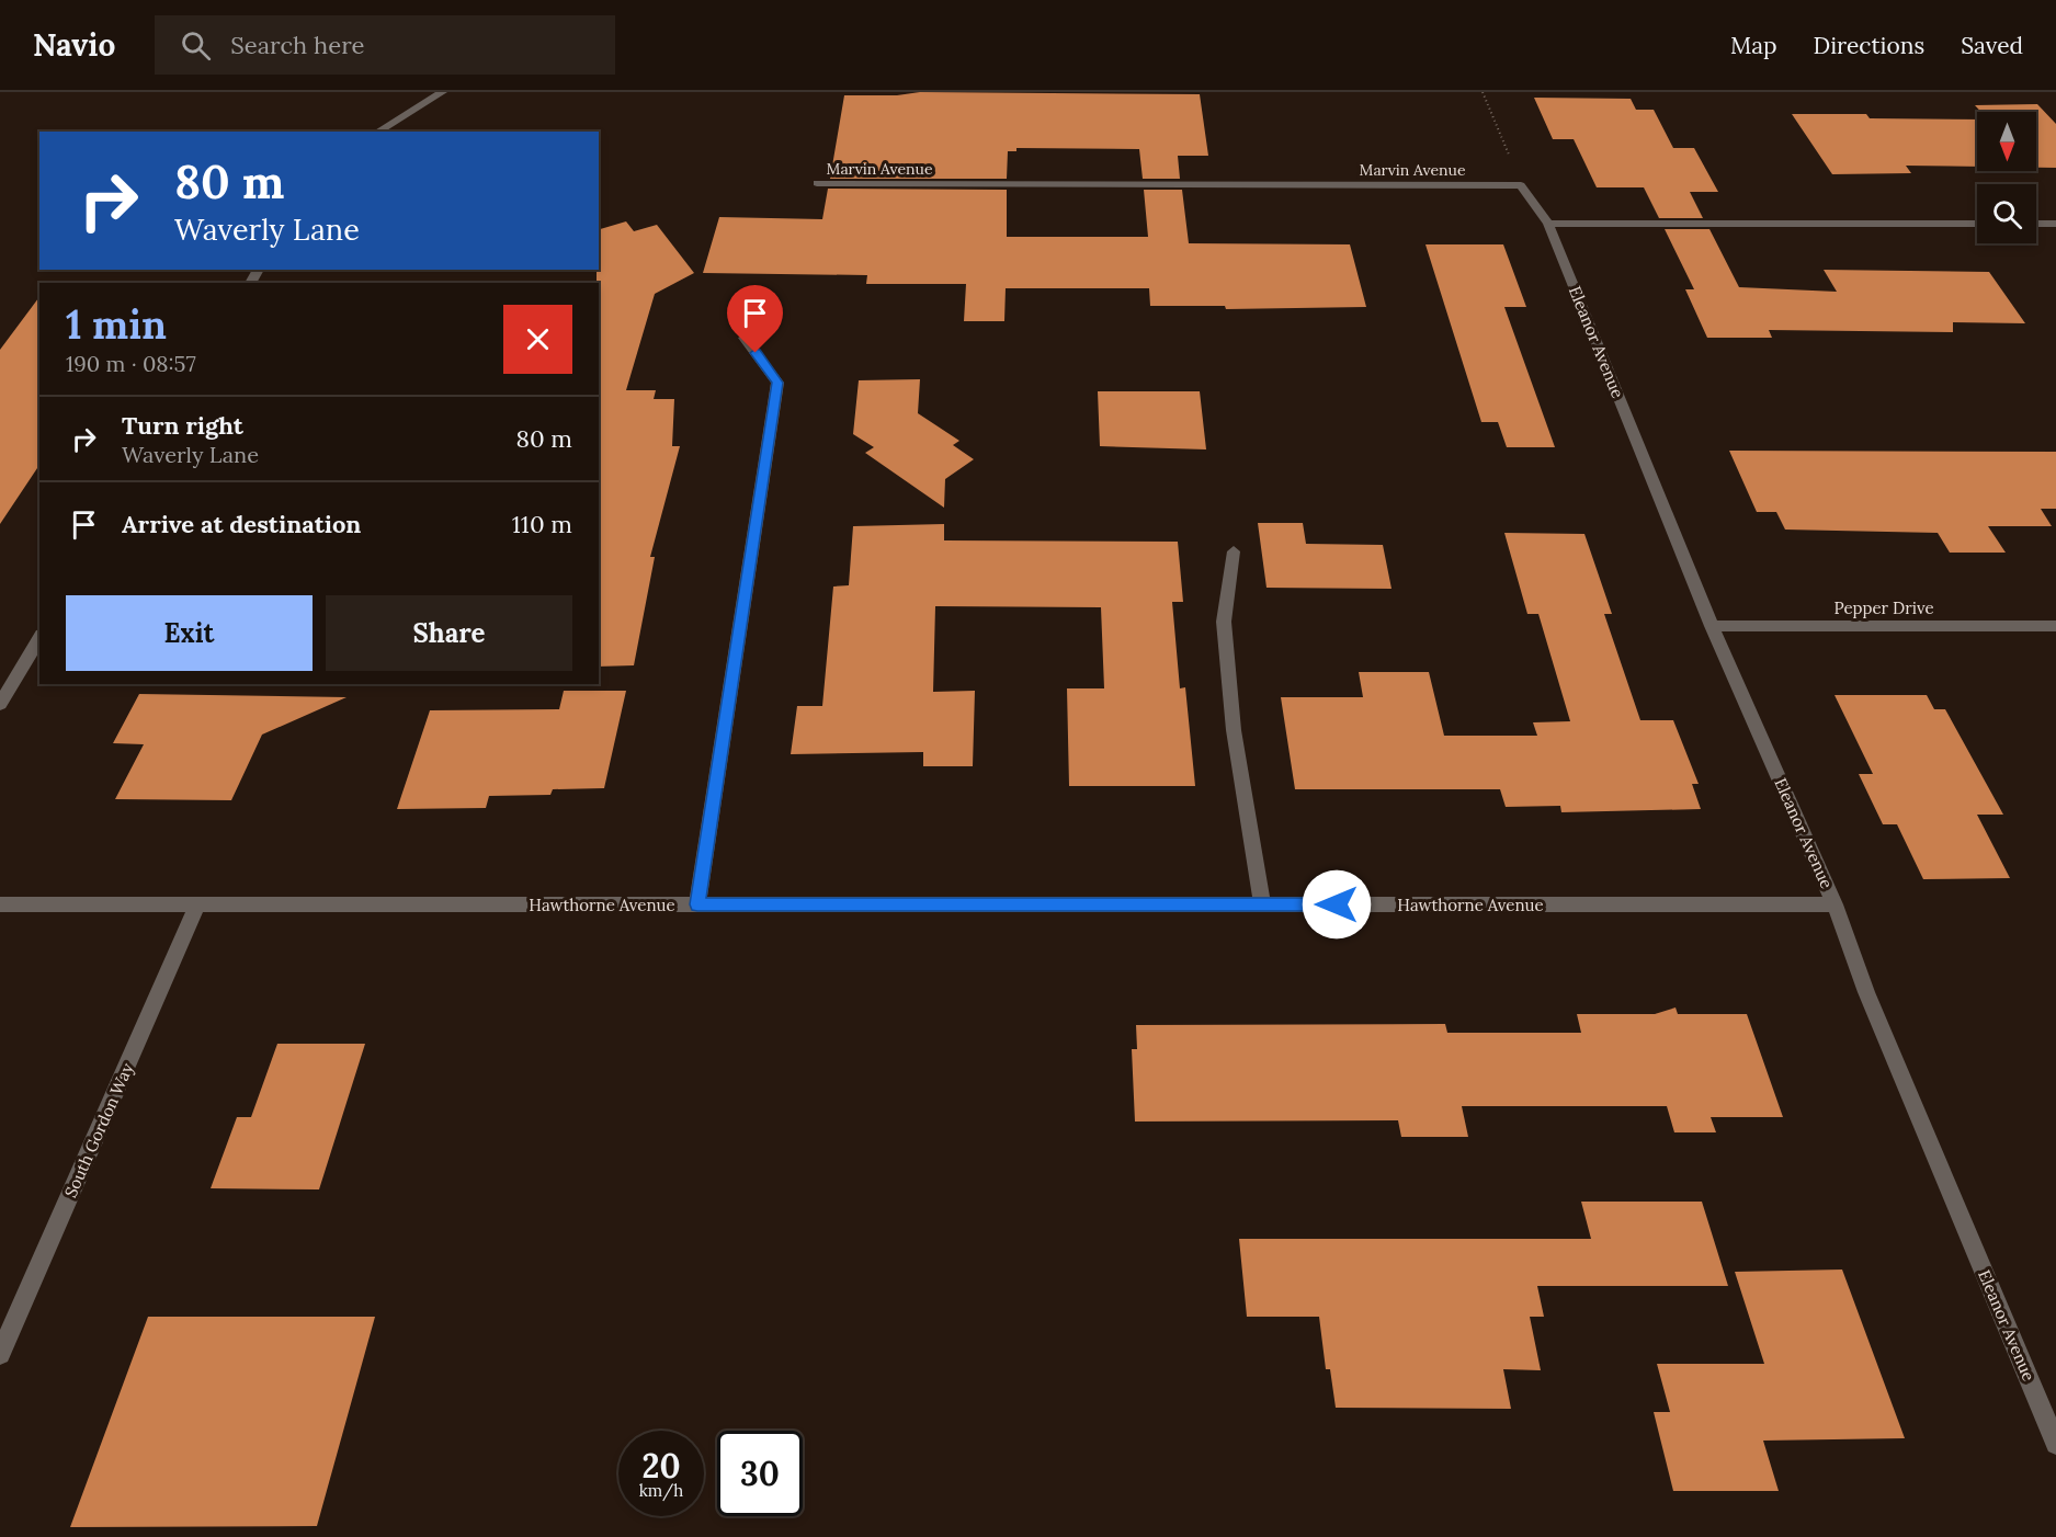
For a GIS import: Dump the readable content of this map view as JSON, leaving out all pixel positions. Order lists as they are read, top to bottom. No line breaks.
{"streets":{"street":["Marvin Avenue","Eleanor Avenue","Pepper Drive","Hawthorne Avenue","South Gordon Way"]},"crossings":[["Eleanor Avenue","Pepper Drive"],["Eleanor Avenue","Hawthorne Avenue"],["Hawthorne Avenue","South Gordon Way"]],"north":"bottom","page":{"header":"Navio","search":"Search here","nav":["Map","Directions","Saved"],"turn":["80 m","Waverly Lane"],"heading":["1 min","190 m · 08:57"],"list":[{"name":"Turn right","note":"Waverly Lane","value":"80 m"},{"name":"Arrive at destination","value":"110 m"}],"buttons":["Exit","Share"],"speed":"20 km/h","limit":"30"}}
